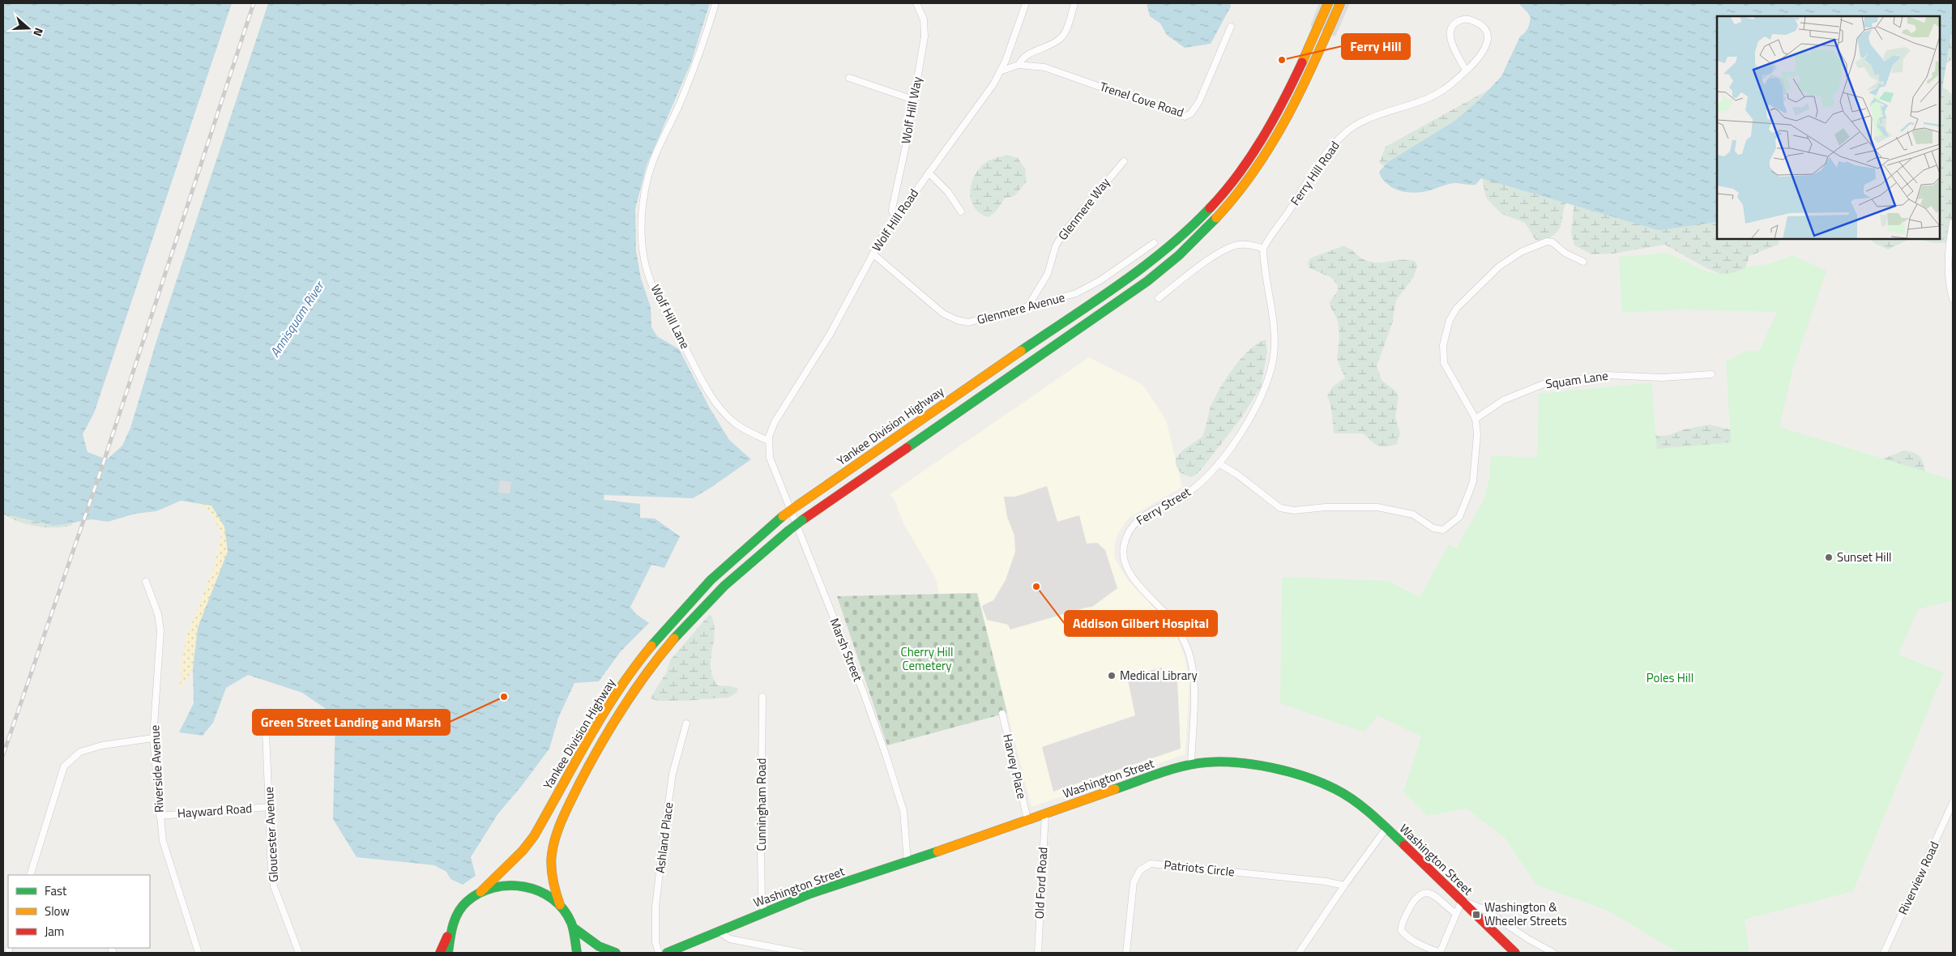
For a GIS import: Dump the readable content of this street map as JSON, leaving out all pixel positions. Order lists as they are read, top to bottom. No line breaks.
{"streets":{"main road":["Yankee Division Highway","Washington Street"],"street":["Trenel Cove Road","Wolf Hill Way","Ferry Hill Road","Glenmere Way","Wolf Hill Road","Glenmere Avenue","Wolf Hill Lane","Squam Lane","Ferry Street","Marsh Street","Harvey Place","Riverside Avenue","Cunningham Road","Hayward Road","Gloucester Avenue","Ashland Place","Patriots Circle","Riverview Road","Old Ford Road"]},"crossings":[["Trenel Cove Road","Wolf Hill Road"],["Wolf Hill Way","Wolf Hill Road"],["Ferry Hill Road","Ferry Street"],["Glenmere Way","Glenmere Avenue"],["Wolf Hill Road","Glenmere Avenue"],["Wolf Hill Road","Wolf Hill Lane"],["Wolf Hill Road","Marsh Street"],["Wolf Hill Lane","Marsh Street"],["Ferry Street","Washington Street"],["Marsh Street","Washington Street"],["Harvey Place","Washington Street"],["Riverside Avenue","Hayward Road"],["Washington Street","Cunningham Road"],["Washington Street","Old Ford Road"],["Hayward Road","Gloucester Avenue"]],"water":["Annisquam River"],"parks":["Cherry Hill Cemetery","Poles Hill"],"places":{"other":["Ferry Hill","Sunset Hill","Addison Gilbert Hospital","Medical Library","Green Street Landing and Marsh"],"transit":["Washington & Wheeler Streets"]},"legend":["Fast","Slow","Jam"],"north":"right"}
